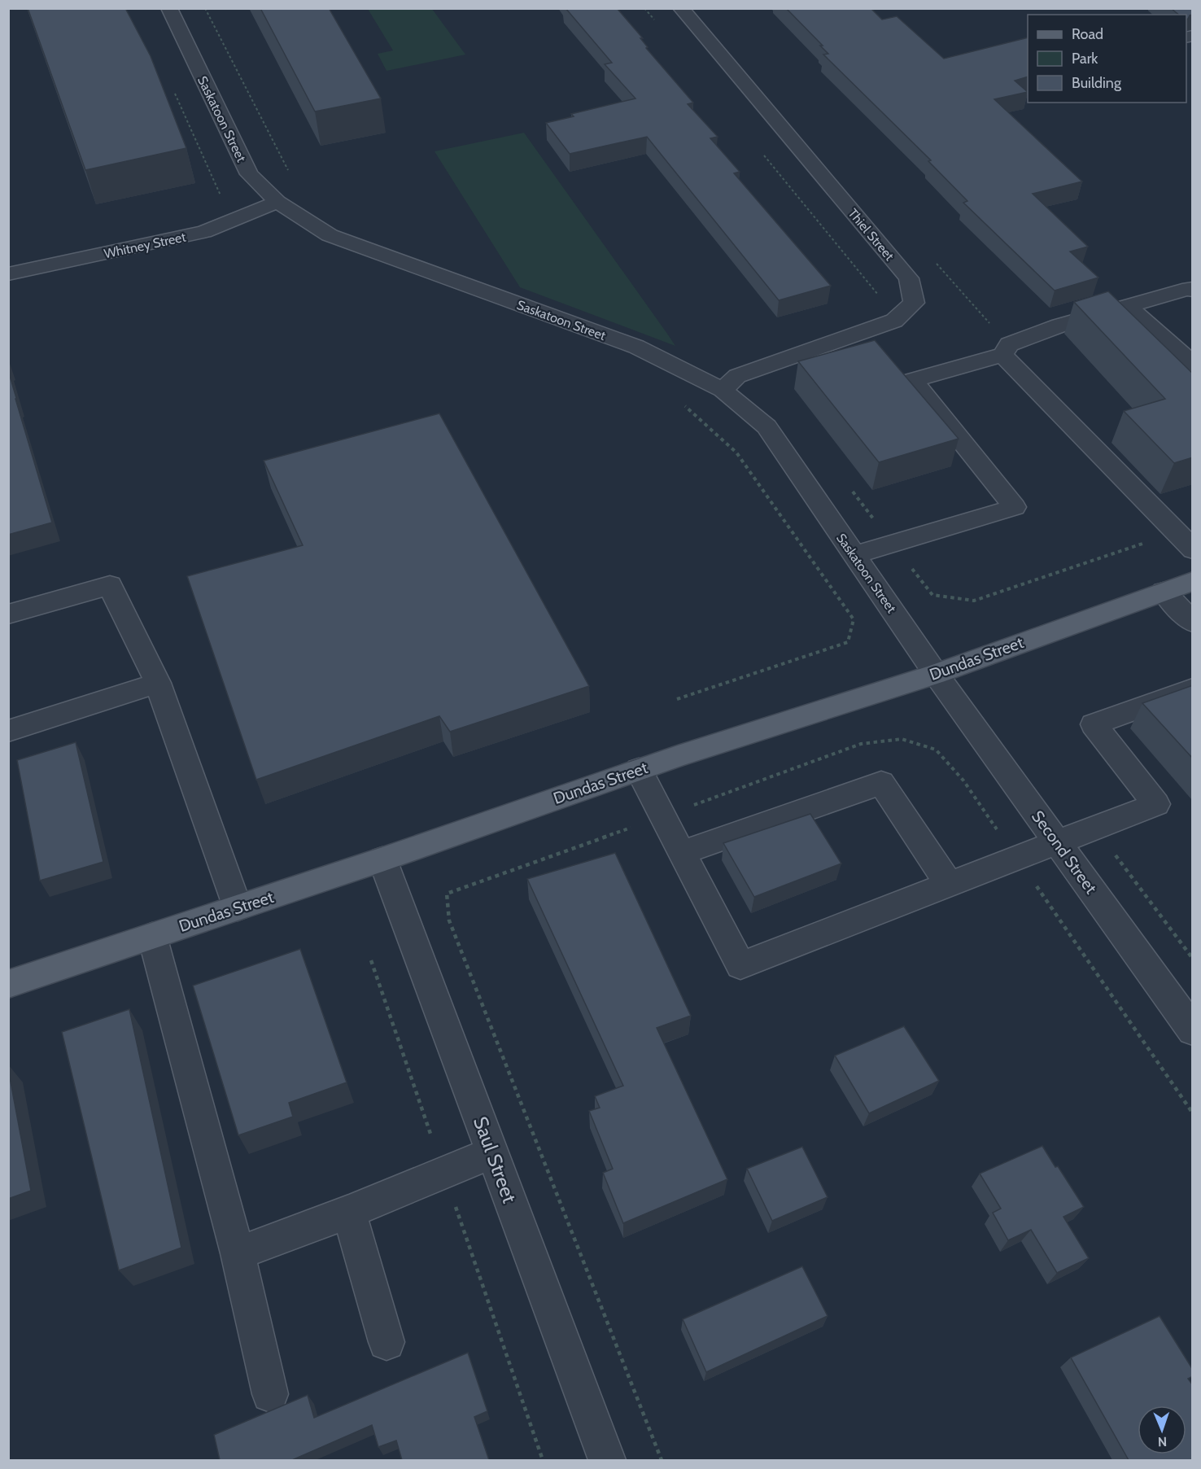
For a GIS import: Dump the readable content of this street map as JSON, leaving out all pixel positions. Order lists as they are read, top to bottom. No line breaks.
{"streets":{"main road":["Dundas Street"],"street":["Saskatoon Street","Thiel Street","Whitney Street","Second Street","Saul Street"]},"crossings":[["Saskatoon Street","Thiel Street"],["Saskatoon Street","Whitney Street"],["Saskatoon Street","Dundas Street"],["Saskatoon Street","Second Street"],["Dundas Street","Second Street"],["Dundas Street","Saul Street"]],"legend":["Road","Park","Building"],"north":"bottom"}
